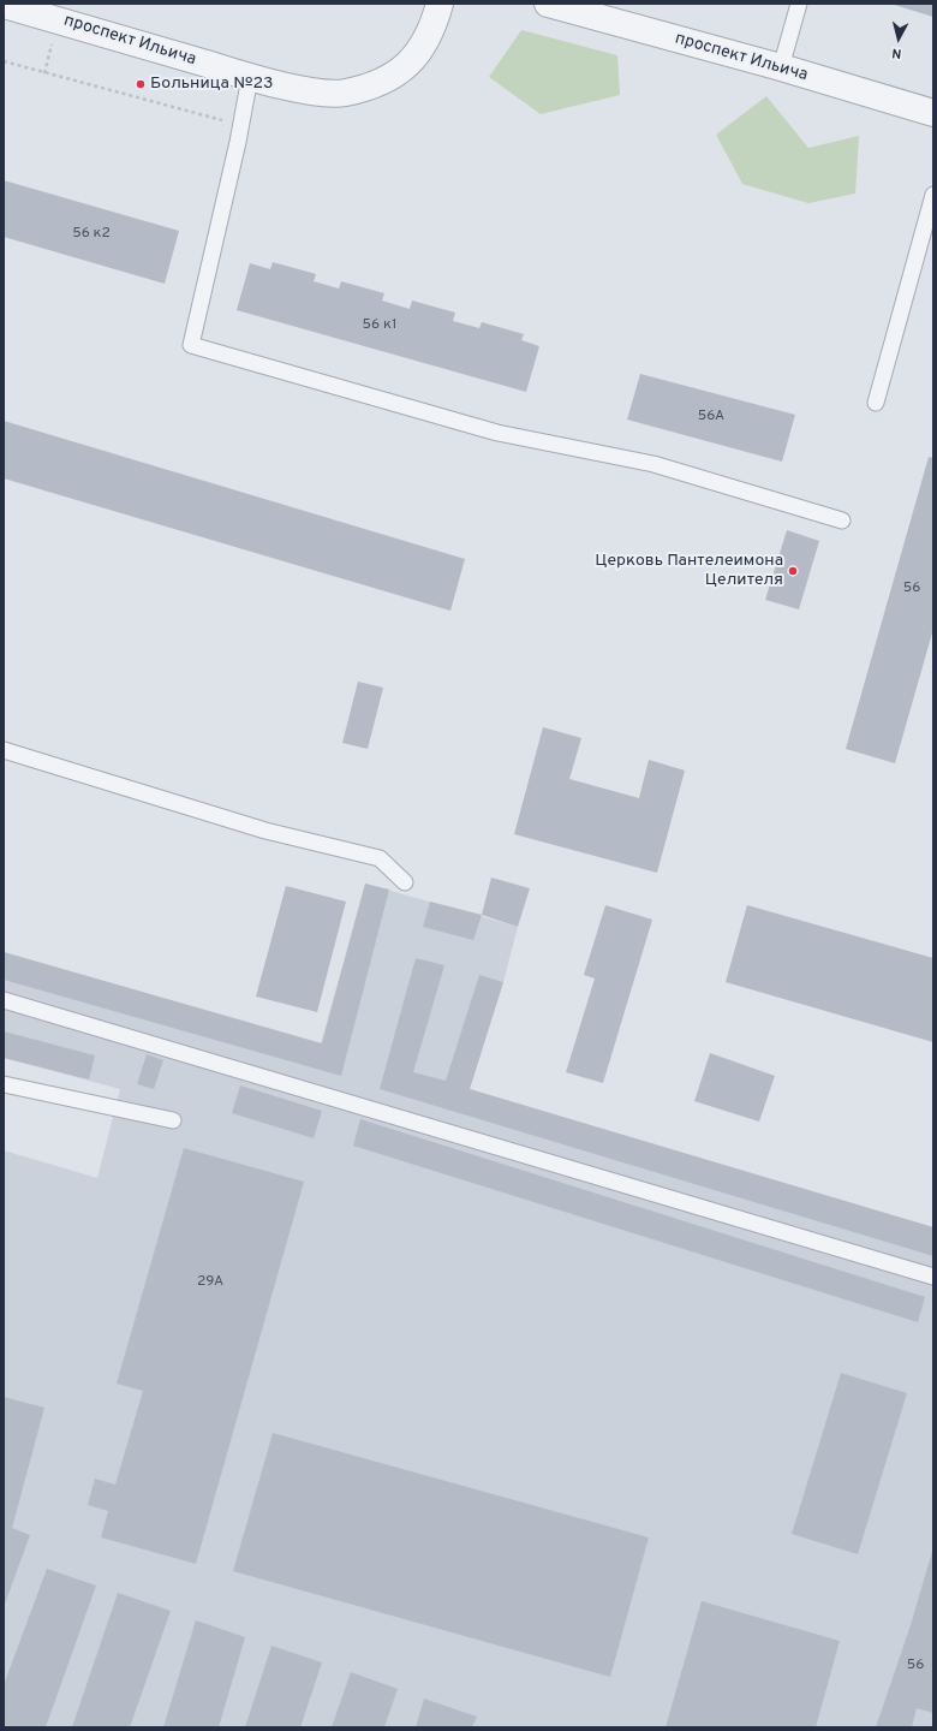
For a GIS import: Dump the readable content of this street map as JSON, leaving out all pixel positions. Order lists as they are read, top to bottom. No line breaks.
{"streets":{"street":["проспект Ильича"]},"places":["Больница №23","Церковь Пантелеимона Целителя"],"house_numbers":["56 к2","56 к1","56А","56","29А","56"],"north":"bottom"}
